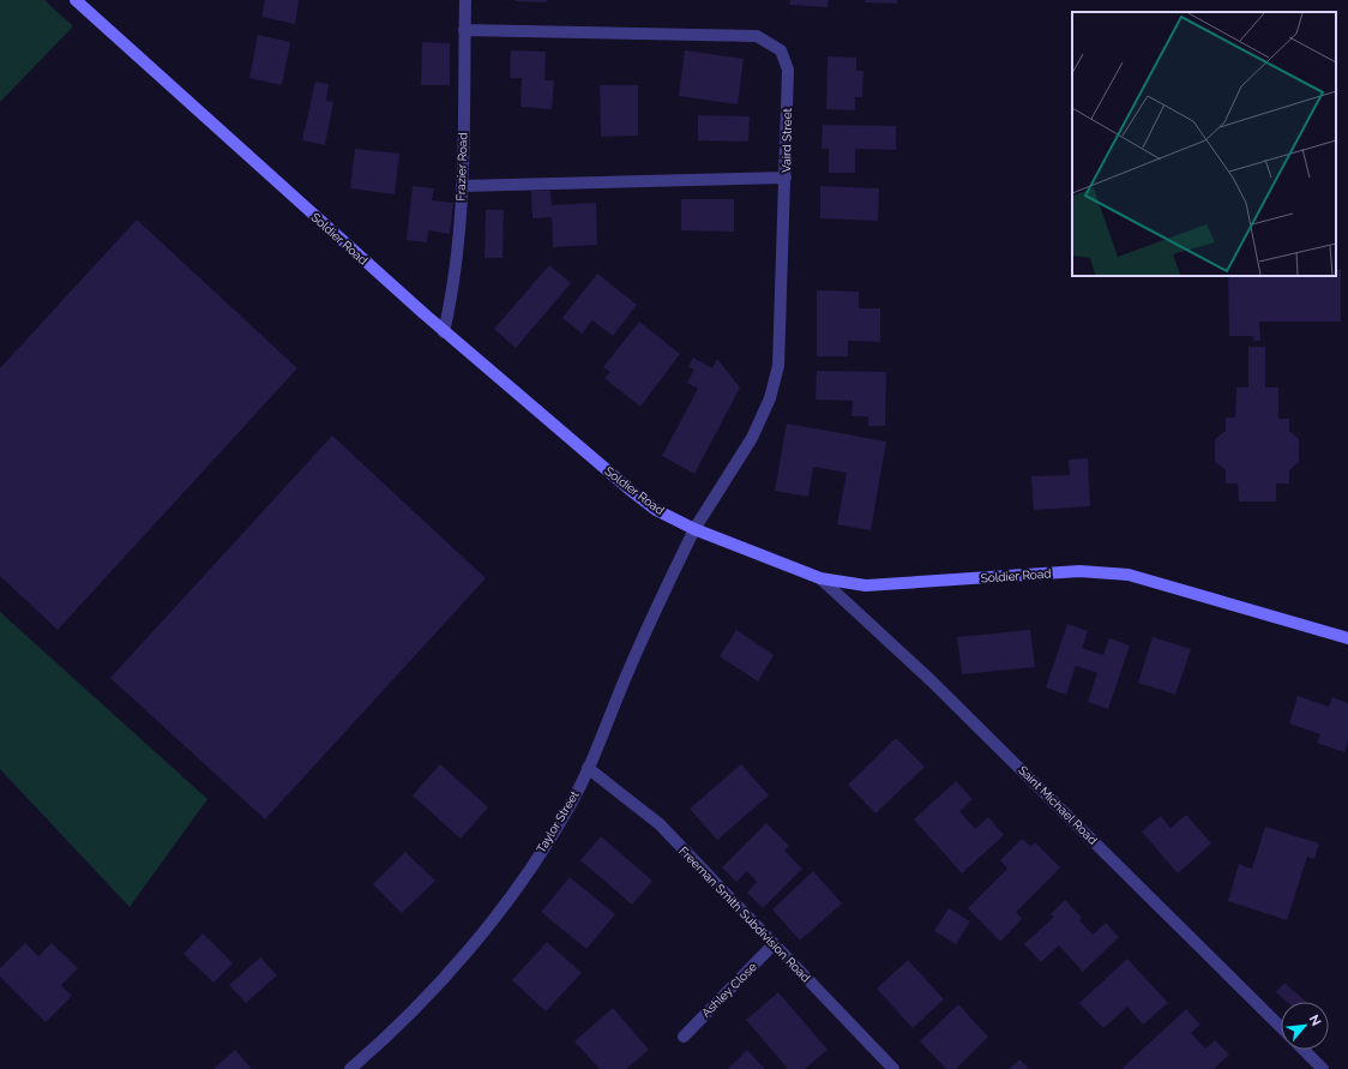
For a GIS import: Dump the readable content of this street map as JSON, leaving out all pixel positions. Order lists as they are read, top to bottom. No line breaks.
{"streets":{"main road":["Soldier Road"],"street":["Vaird Street","Frazier Road","Saint Michael Road","Taylor Street","Freeman Smith Subdivision Road","Ashley Close"]},"crossings":[["Vaird Street","Frazier Road"],["Vaird Street","Soldier Road"],["Vaird Street","Taylor Street"],["Frazier Road","Soldier Road"],["Soldier Road","Saint Michael Road"],["Soldier Road","Taylor Street"],["Taylor Street","Freeman Smith Subdivision Road"],["Freeman Smith Subdivision Road","Ashley Close"]],"north":"top right"}
